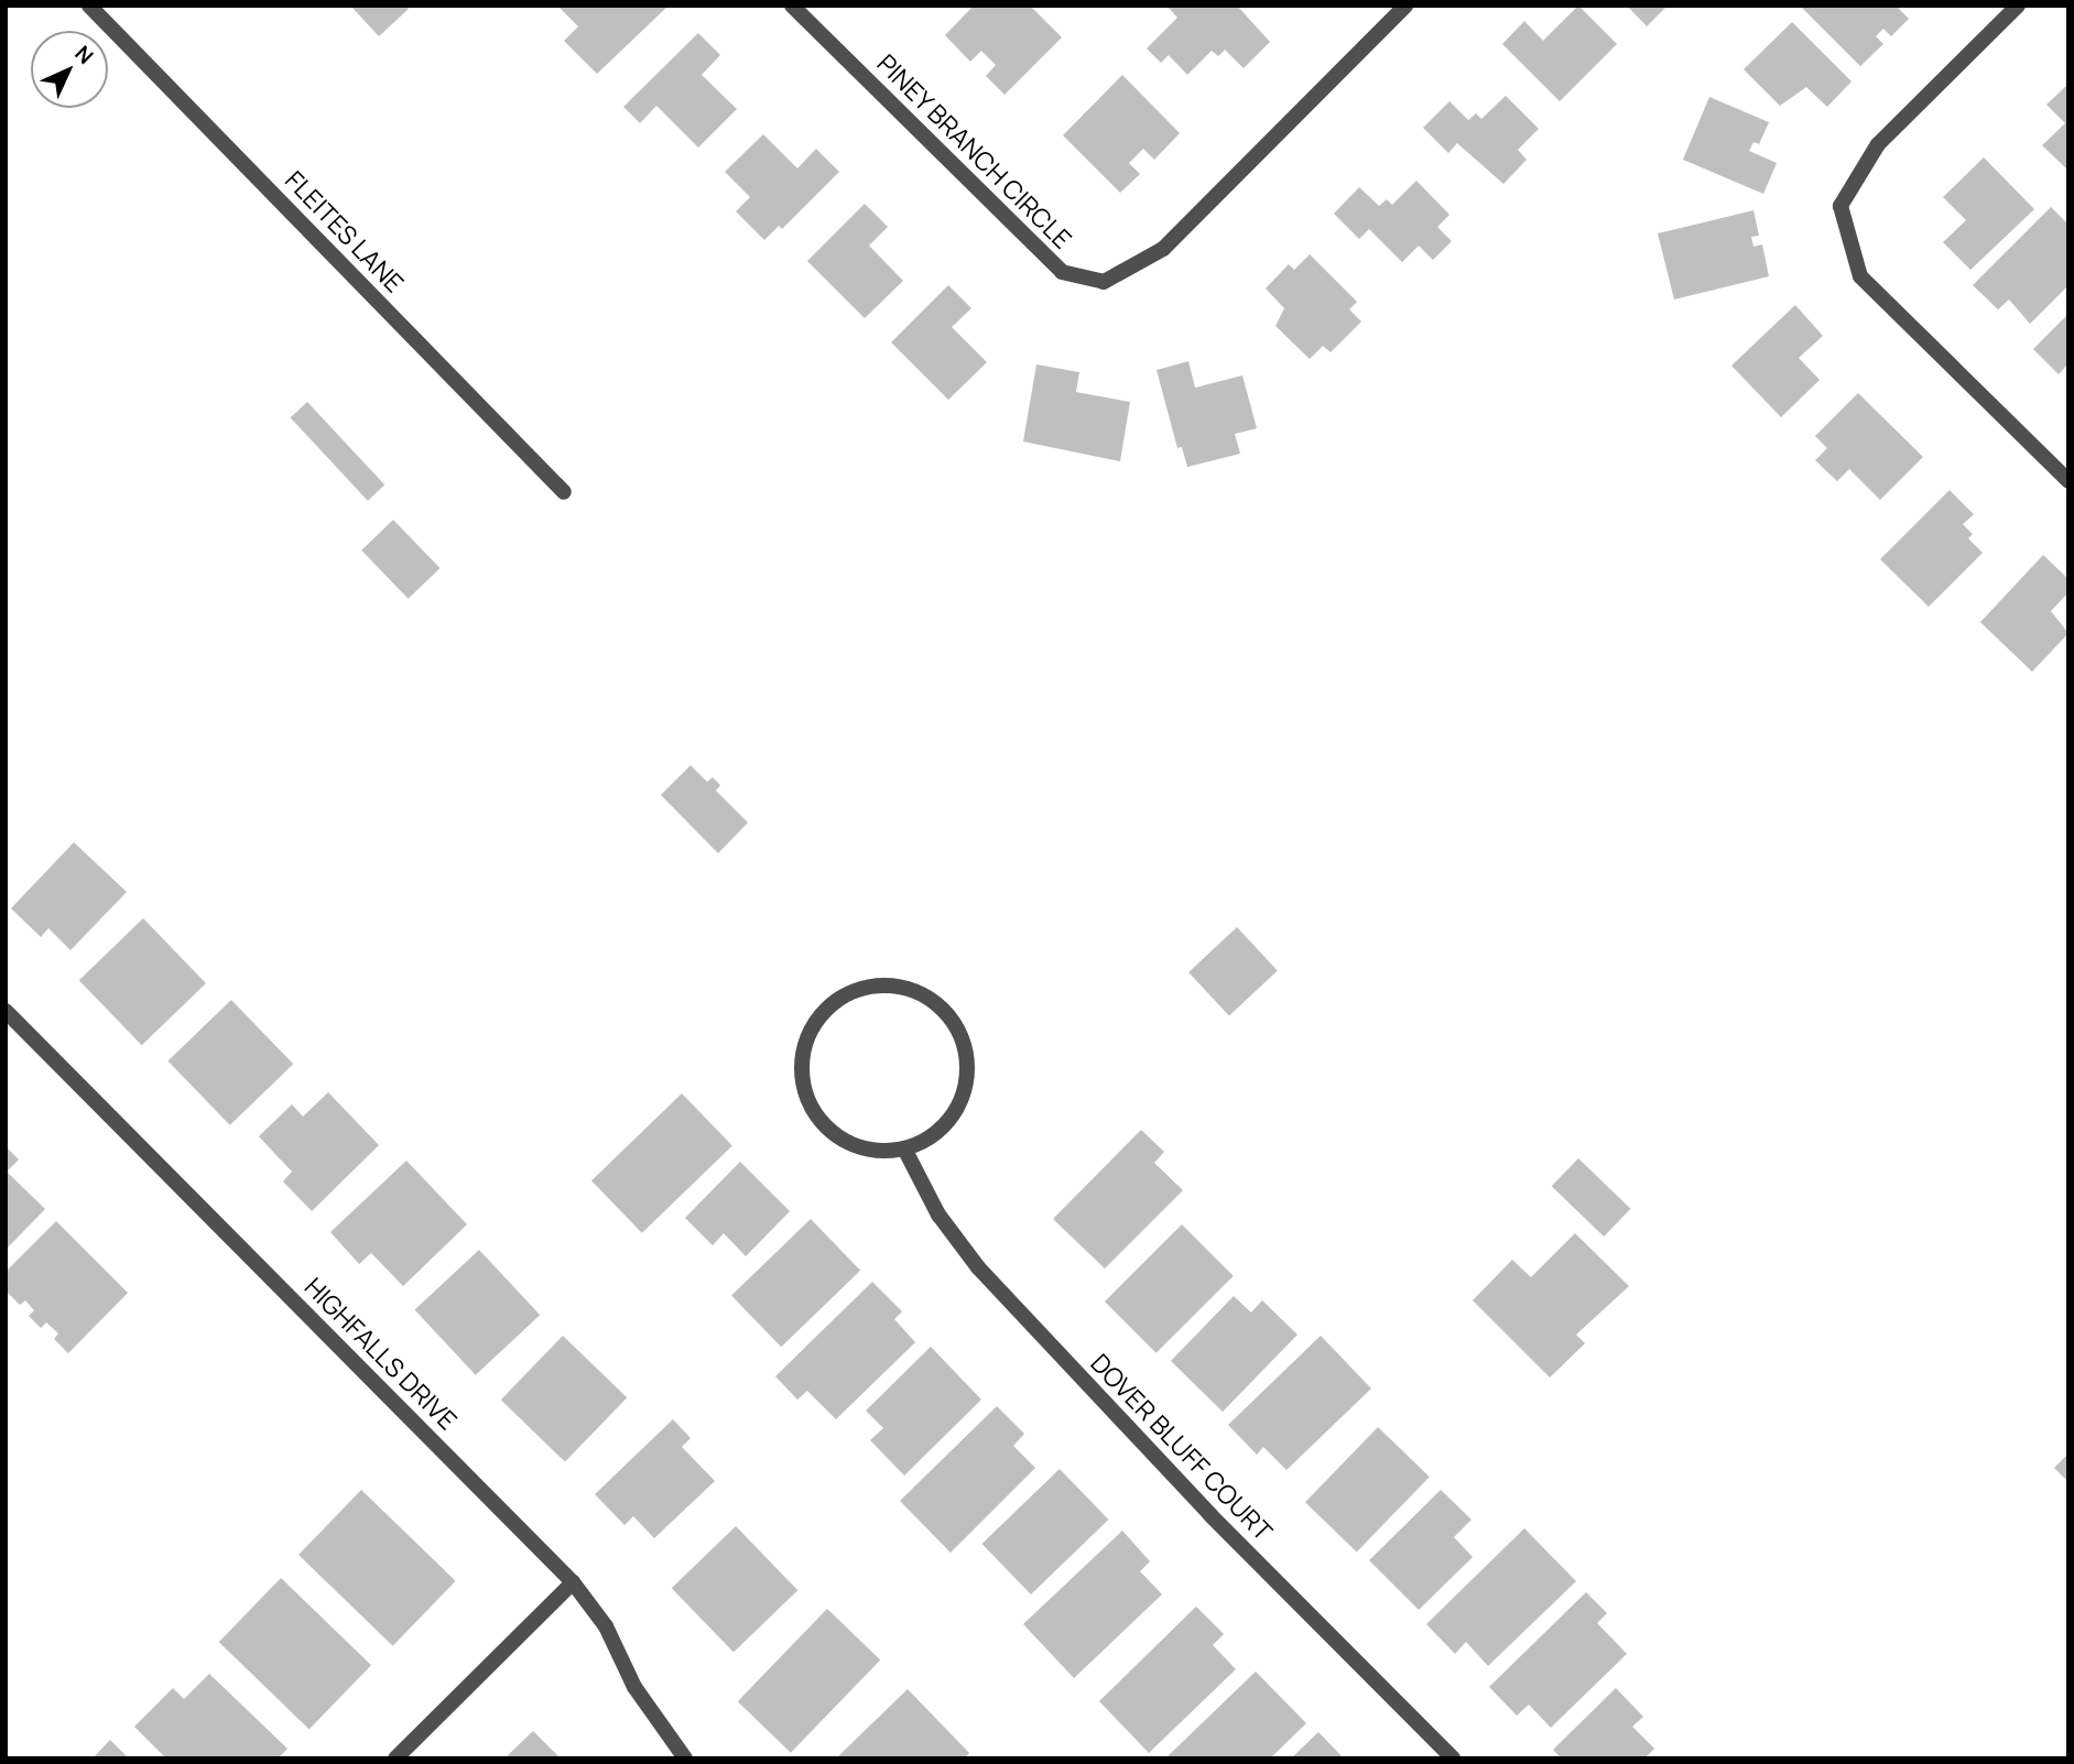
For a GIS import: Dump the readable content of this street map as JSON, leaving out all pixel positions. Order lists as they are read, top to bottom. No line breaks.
{"streets":{"street":["PINEY BRANCH CIRCLE","FLEITES LANE","HIGHFALLS DRIVE","DOVER BLUFF COURT"]},"north":"top right"}
